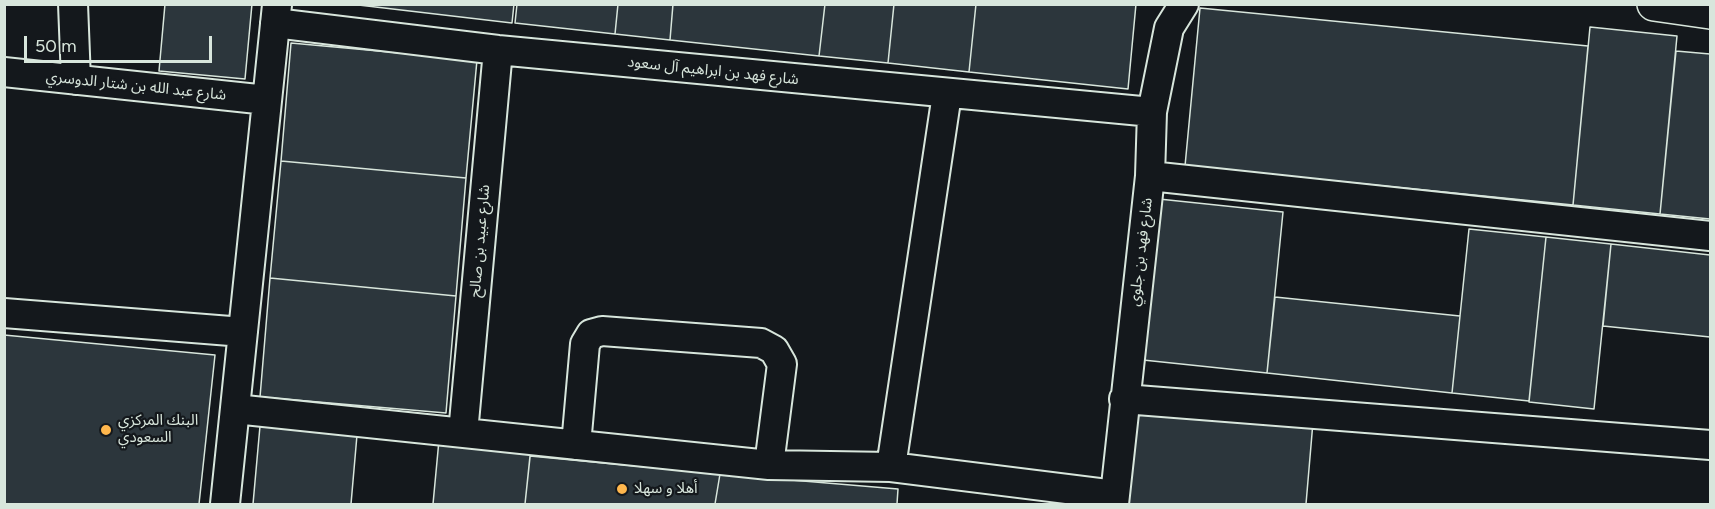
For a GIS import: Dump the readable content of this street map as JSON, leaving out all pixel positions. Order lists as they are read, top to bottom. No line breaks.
{"streets":{"street":["شارع فهد بن ابراهيم آل سعود","شارع عبد الله بن شتار الدوسري","شارع عبيد بن صالح","شارع فهد بن جلوي"]},"crossings":[["شارع فهد بن ابراهيم آل سعود","شارع عبيد بن صالح"],["شارع فهد بن ابراهيم آل سعود","شارع فهد بن جلوي"]],"places":["البنك المركزي السعودي","أهلا و سهلا"],"scale_bar":"50 m"}
